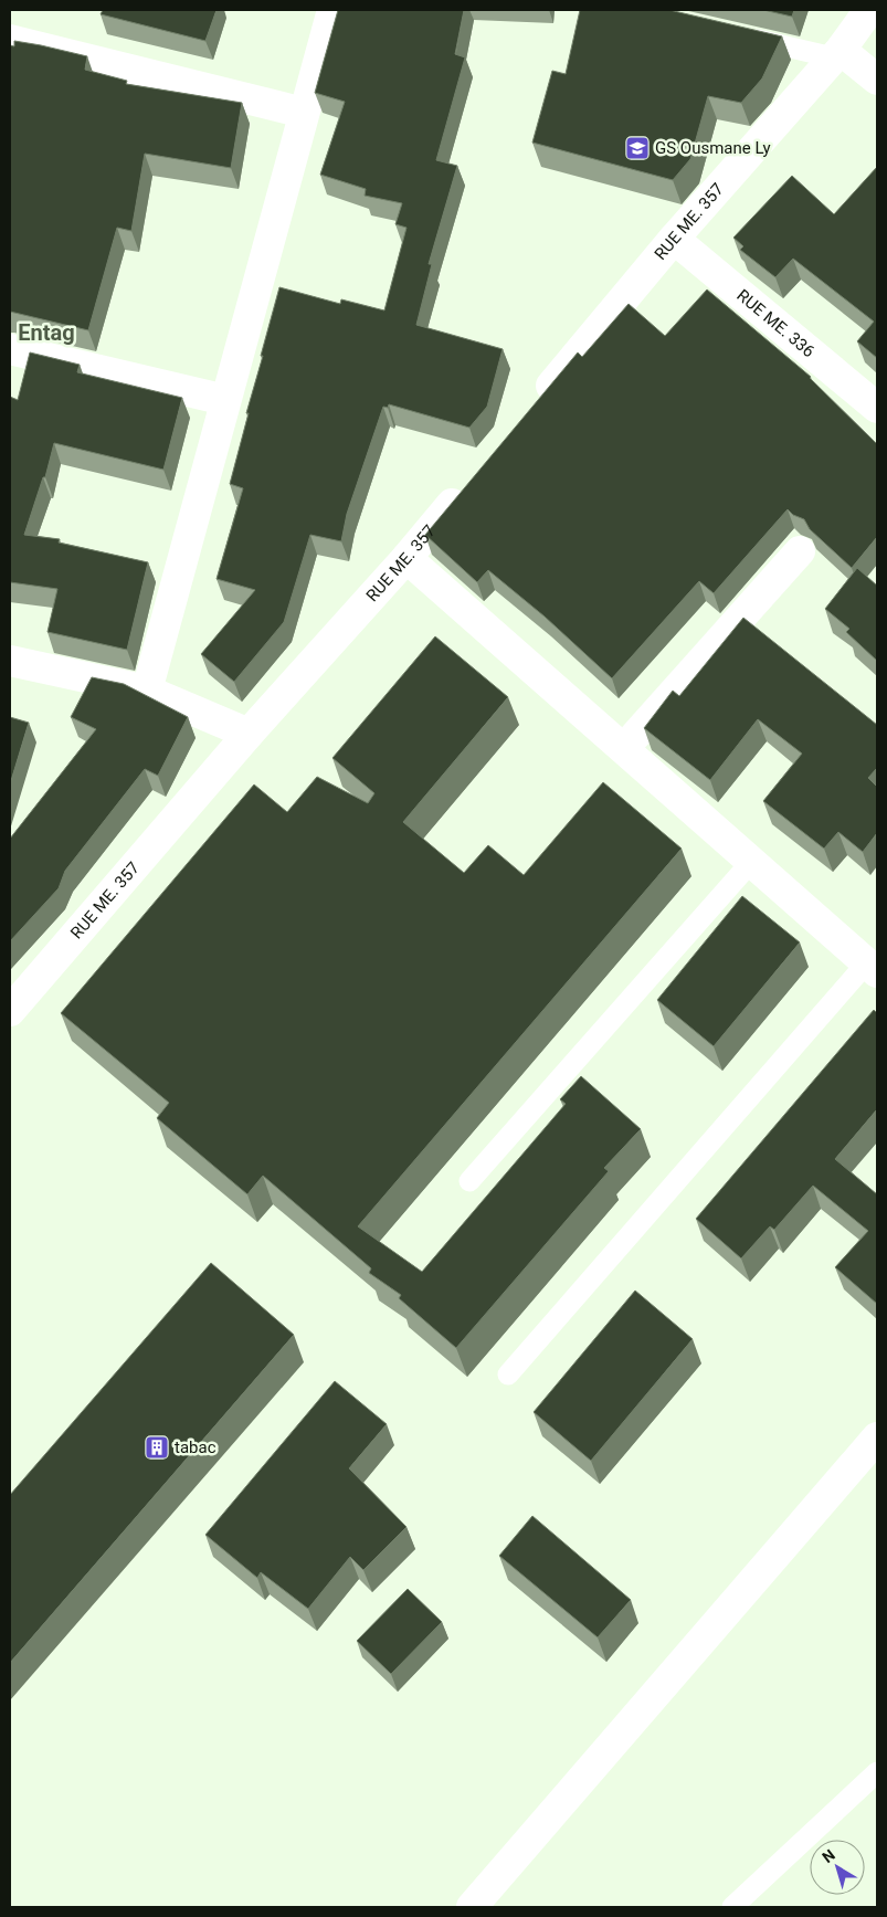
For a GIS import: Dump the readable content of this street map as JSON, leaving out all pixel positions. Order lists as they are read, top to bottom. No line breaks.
{"streets":{"street":["RUE ME. 357","RUE ME. 336"]},"crossings":[["RUE ME. 357","RUE ME. 336"]],"districts":["Entag"],"places":{"school or university":["GS Ousmane Ly"],"building":["tabac"]},"north":"top left"}
